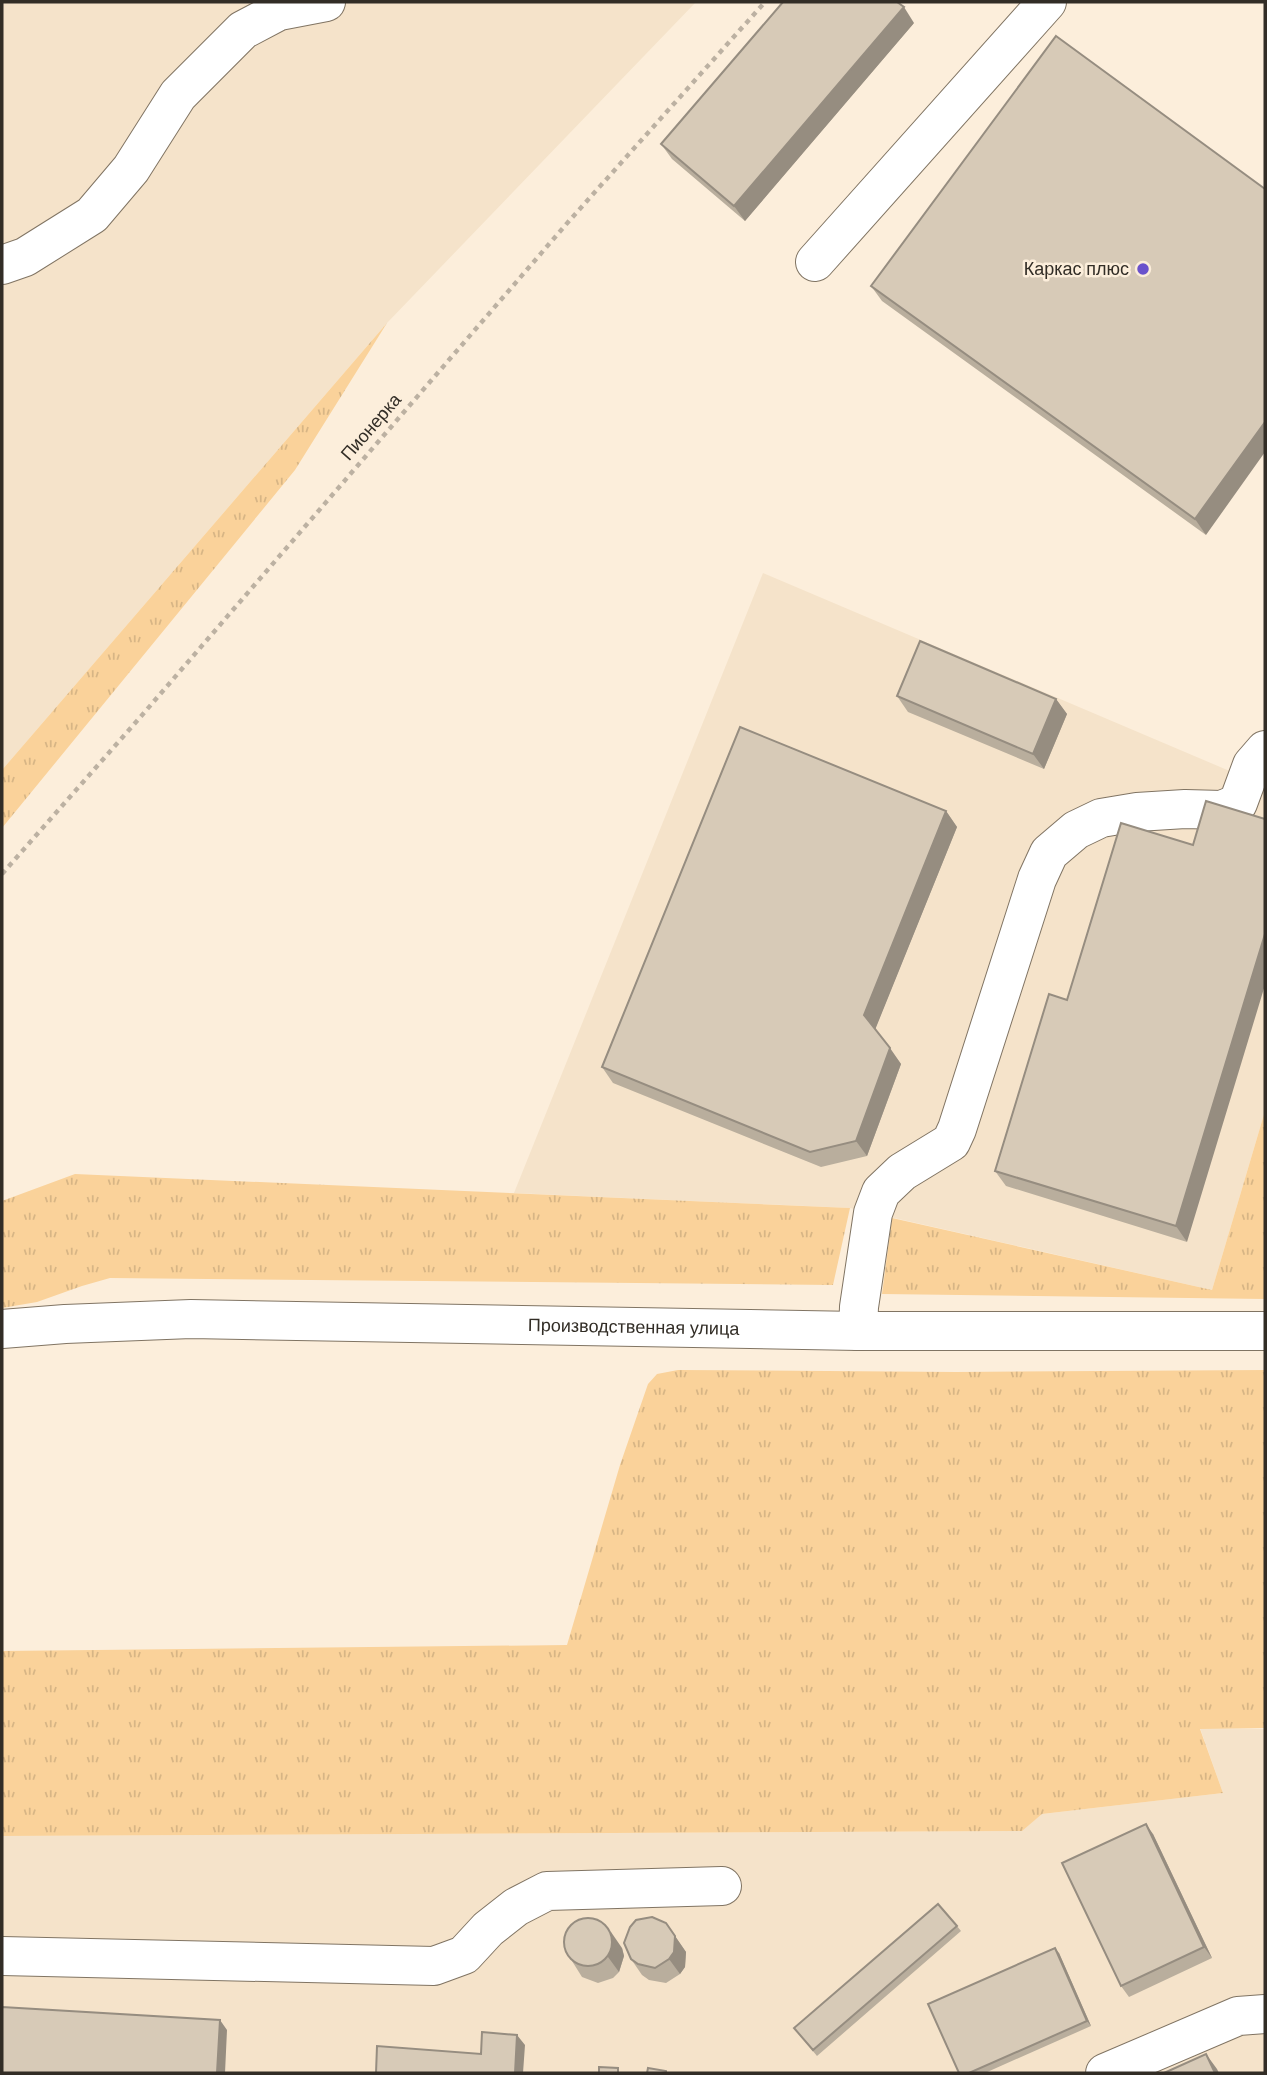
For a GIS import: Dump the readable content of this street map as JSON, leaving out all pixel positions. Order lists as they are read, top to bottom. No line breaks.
{"streets":{"street":["Производственная улица"],"path":["Пионерка"]},"places":["Каркас плюс"]}
